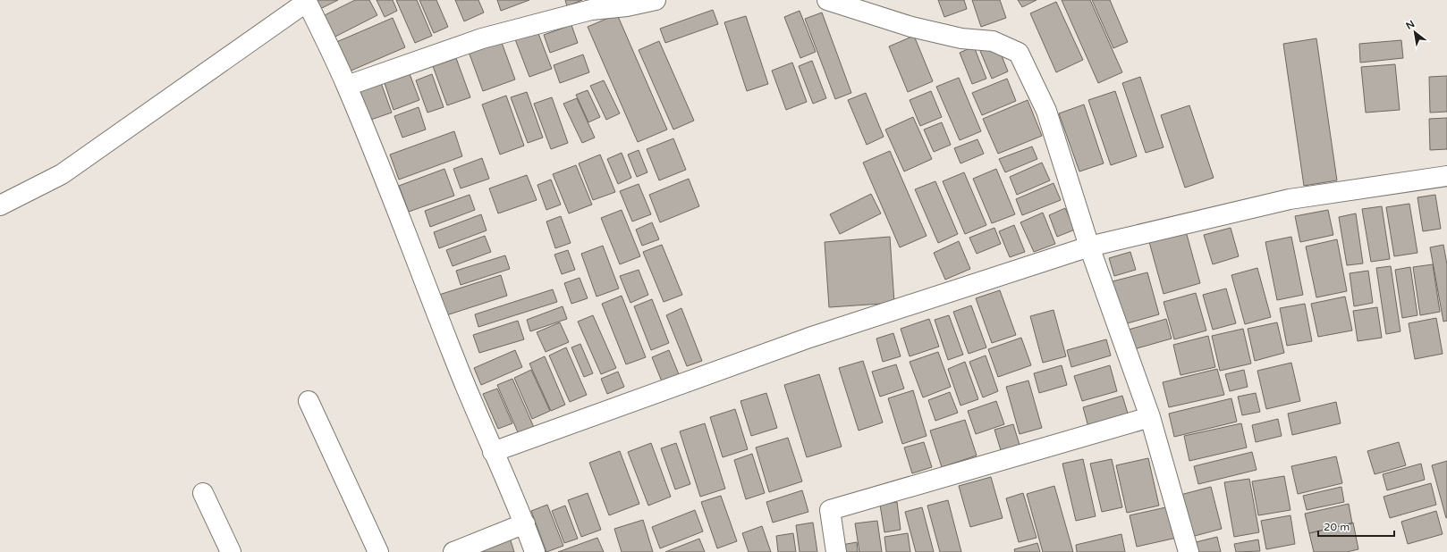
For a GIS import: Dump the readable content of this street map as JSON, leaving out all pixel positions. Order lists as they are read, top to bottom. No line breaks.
{"scale_bar":"20 m","north":"top left"}
